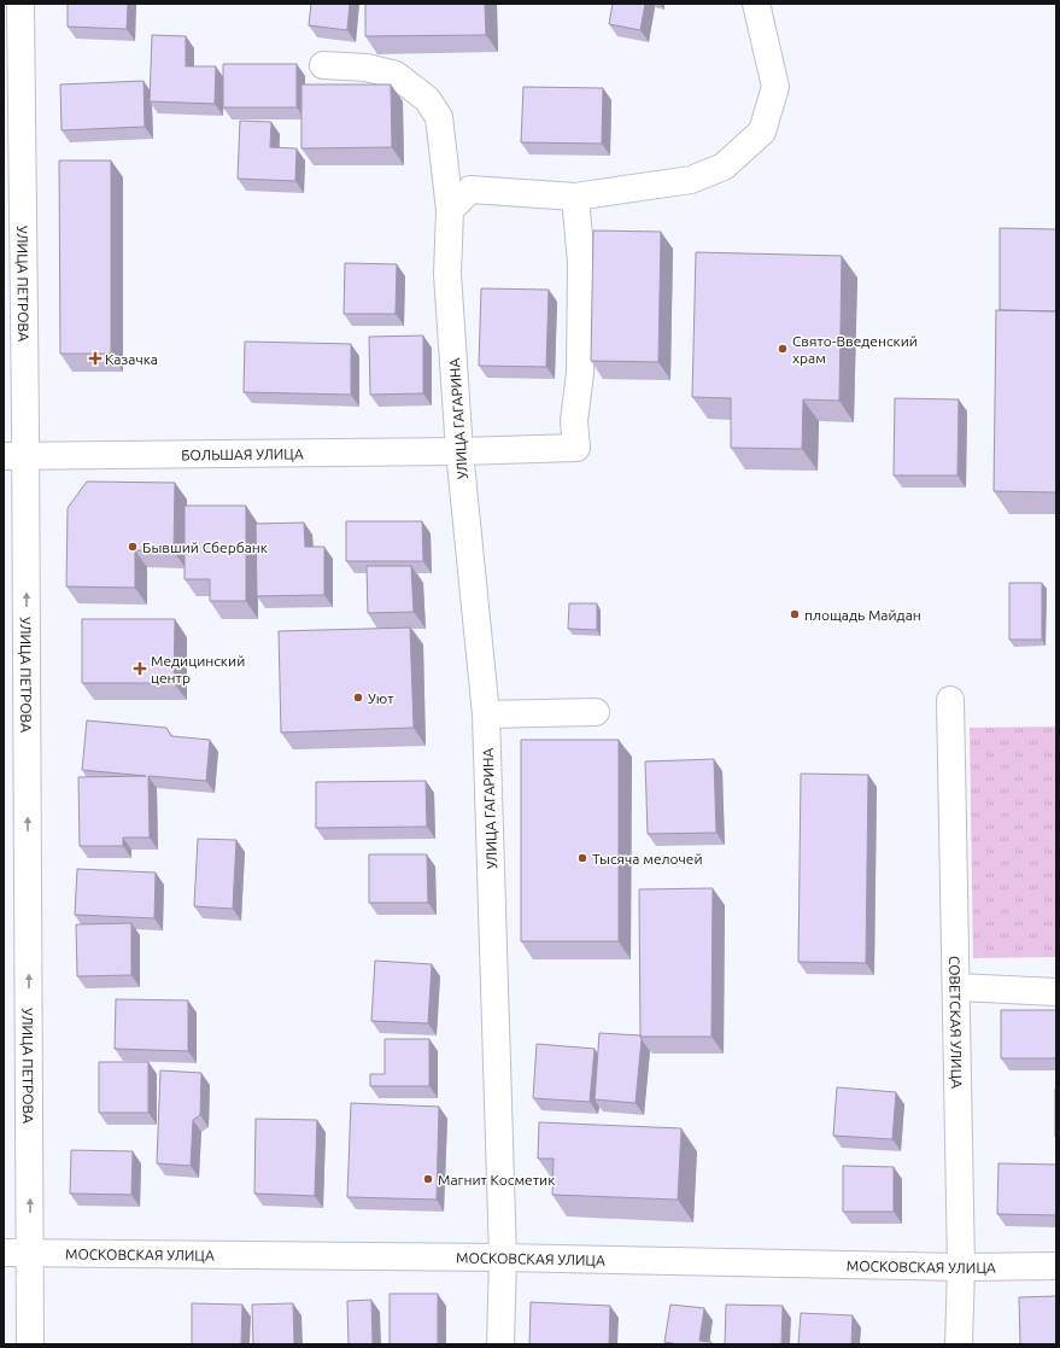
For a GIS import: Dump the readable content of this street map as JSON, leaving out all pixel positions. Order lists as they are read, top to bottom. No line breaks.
{"streets":{"street":["УЛИЦА ПЕТРОВА","УЛИЦА ГАГАРИНА","БОЛЬШАЯ УЛИЦА","СОВЕТСКАЯ УЛИЦА","МОСКОВСКАЯ УЛИЦА"]},"crossings":[["УЛИЦА ПЕТРОВА","БОЛЬШАЯ УЛИЦА"],["УЛИЦА ПЕТРОВА","МОСКОВСКАЯ УЛИЦА"],["УЛИЦА ГАГАРИНА","БОЛЬШАЯ УЛИЦА"],["УЛИЦА ГАГАРИНА","МОСКОВСКАЯ УЛИЦА"],["СОВЕТСКАЯ УЛИЦА","МОСКОВСКАЯ УЛИЦА"]],"one_way":["УЛИЦА ПЕТРОВА"],"places":{"other":["Свято-Введенский храм","Бывший Сбербанк","площадь Майдан","Уют","Тысяча мелочей","Магнит Косметик"],"health":["Казачка","Медицинский центр"]}}
